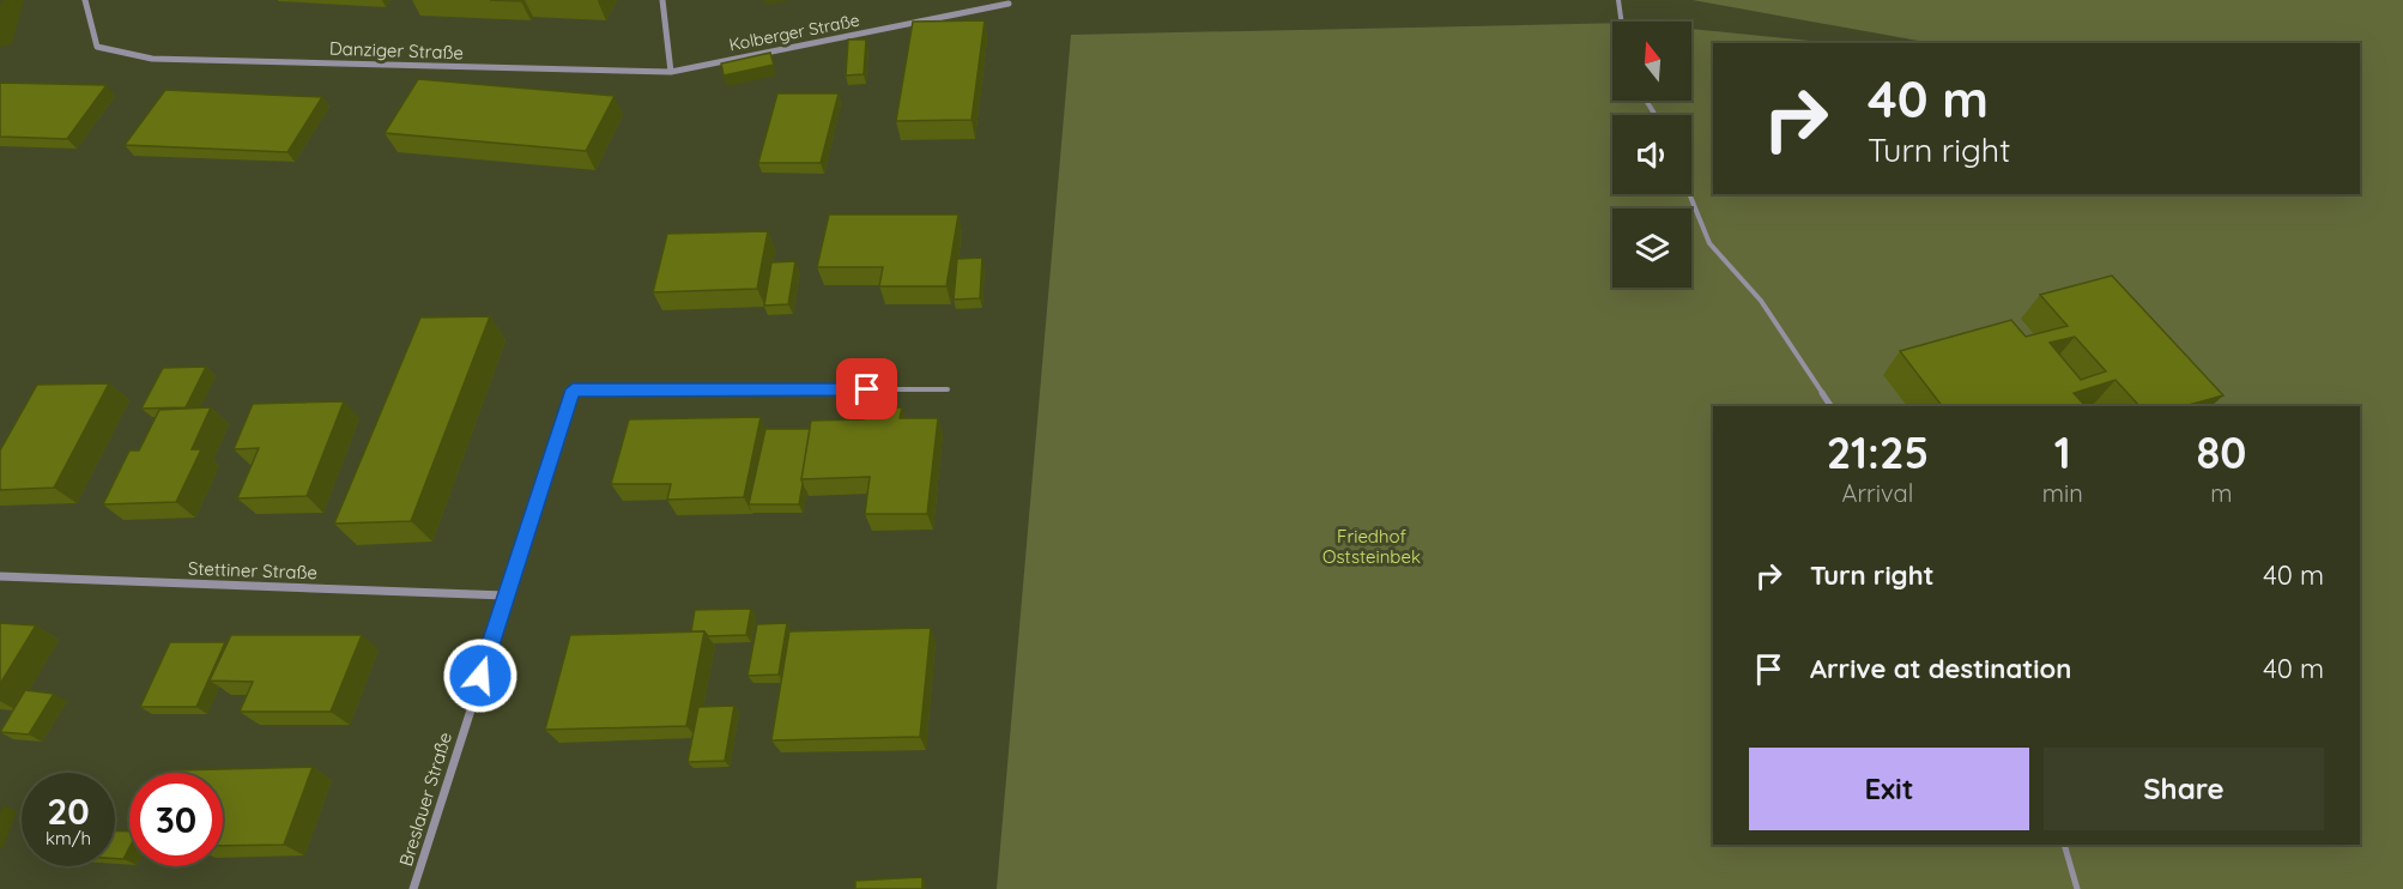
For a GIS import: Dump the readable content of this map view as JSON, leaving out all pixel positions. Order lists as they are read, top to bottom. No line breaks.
{"streets":{"street":["Kolberger Straße","Danziger Straße","Stettiner Straße","Breslauer Straße"]},"crossings":[["Kolberger Straße","Danziger Straße"],["Stettiner Straße","Breslauer Straße"]],"parks":["Friedhof Oststeinbek"],"north":"top","page":{"turn":["40 m","Turn right"],"eta":["21:25","Arrival","1","min","80","m"],"list":[{"name":"Turn right","value":"40 m"},{"name":"Arrive at destination","value":"40 m"}],"buttons":["Exit","Share"],"speed":"20 km/h","limit":"30"}}
